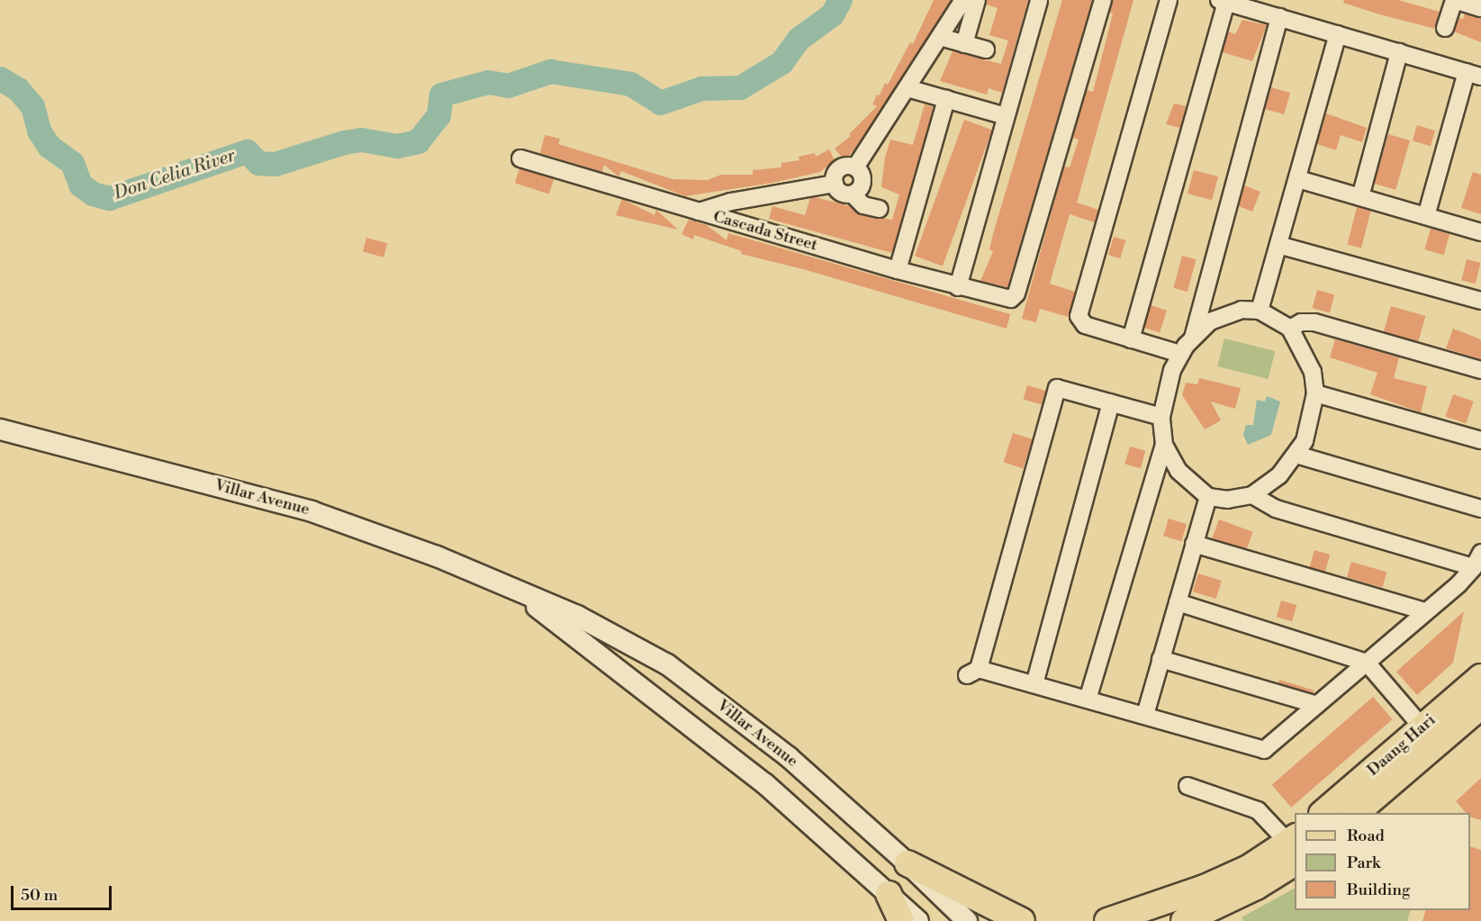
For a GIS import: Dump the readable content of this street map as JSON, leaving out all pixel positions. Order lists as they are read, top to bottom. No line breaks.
{"streets":{"main road":["Daang Hari"],"street":["Cascada Street","Villar Avenue"]},"water":["Don Celia River"],"legend":["Road","Park","Building"],"scale_bar":"50 m"}
